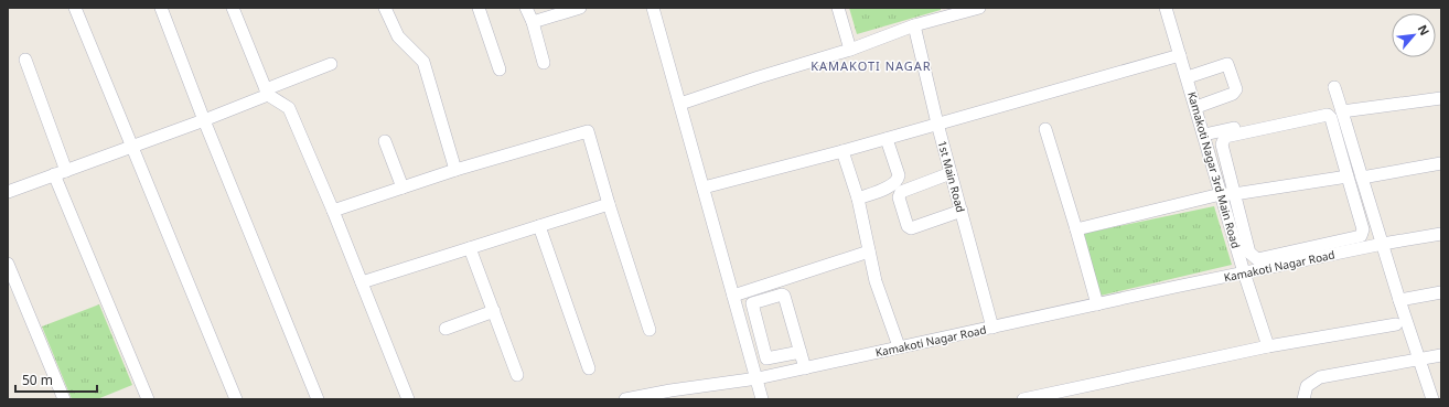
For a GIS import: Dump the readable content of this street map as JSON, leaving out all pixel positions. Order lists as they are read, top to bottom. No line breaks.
{"streets":{"street":["Kamakoti Nagar 3rd Main Road","1st Main Road","Kamakoti Nagar Road"]},"crossings":[["Kamakoti Nagar 3rd Main Road","Kamakoti Nagar Road"],["1st Main Road","Kamakoti Nagar Road"]],"districts":["KAMAKOTI NAGAR"],"scale_bar":"50 m","north":"top right"}
